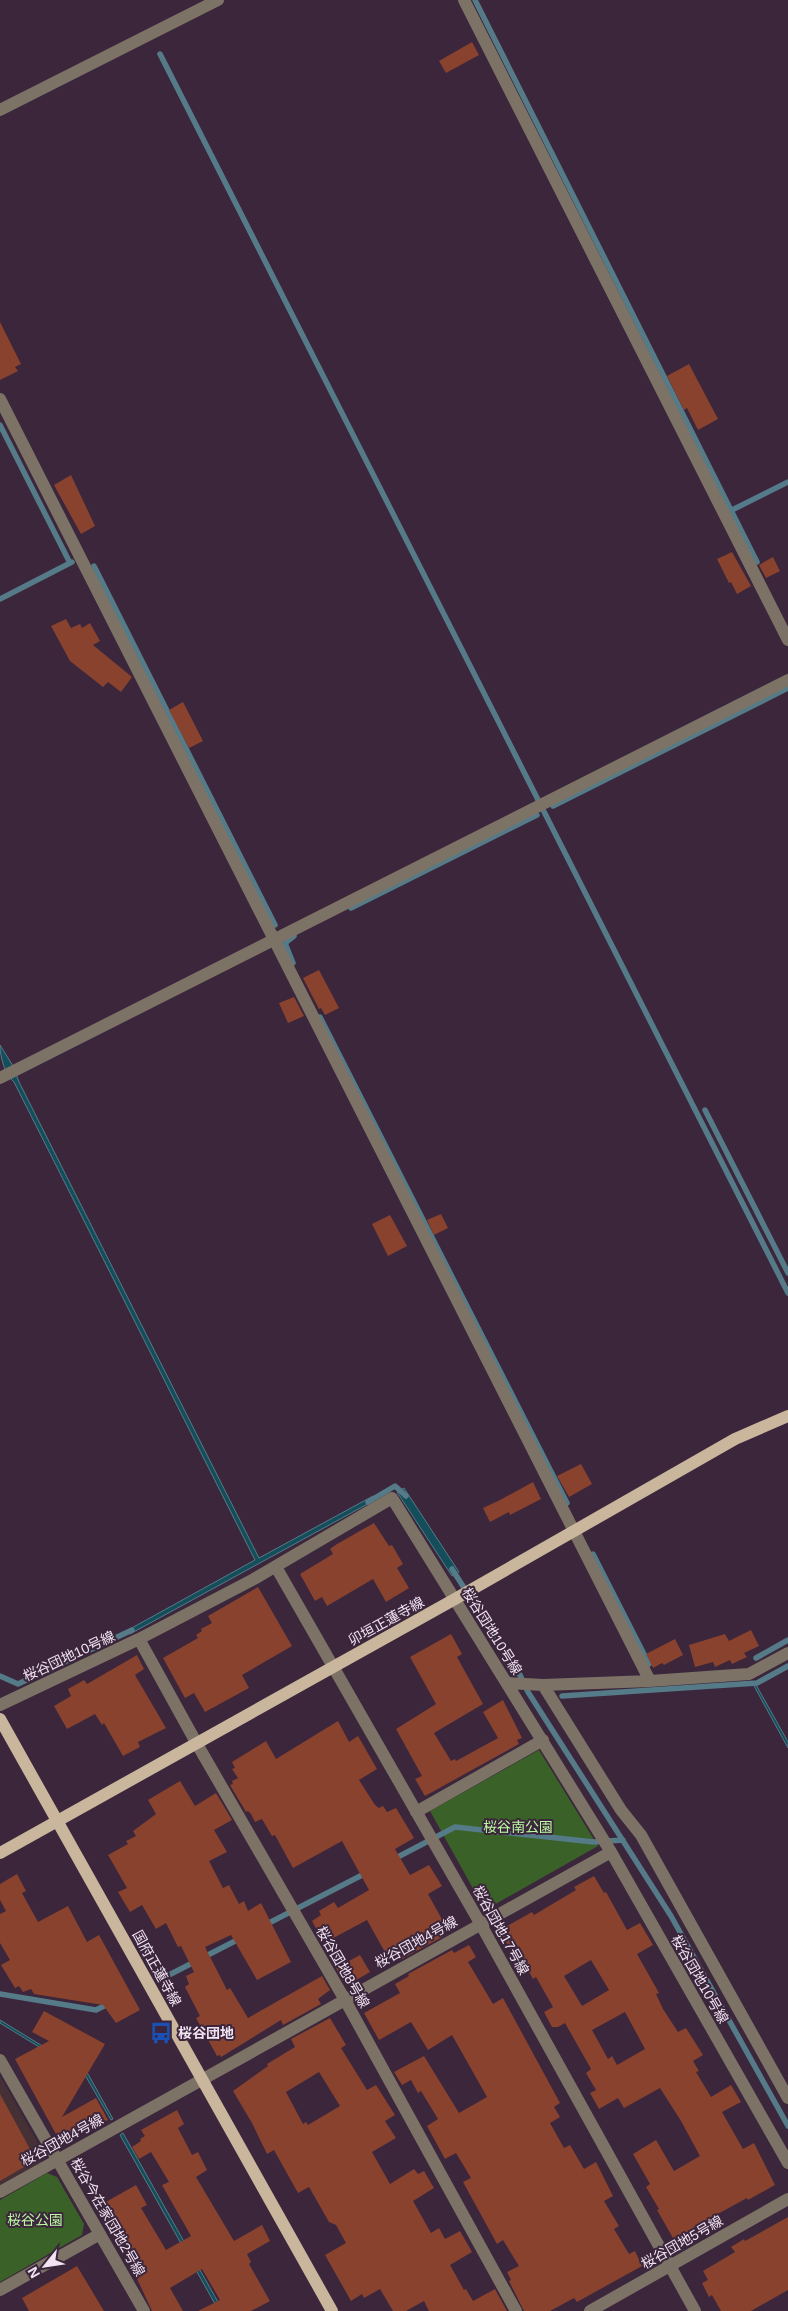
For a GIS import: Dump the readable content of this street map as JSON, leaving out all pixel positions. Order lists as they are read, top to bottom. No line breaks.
{"streets":{"main road":["卯垣正蓮寺線","国府正蓮寺線"],"street":["桜谷団地10号線","桜谷団地17号線","桜谷団地4号線","桜谷団地8号線","桜谷今在家団地2号線","桜谷団地5号線"]},"crossings":[["卯垣正蓮寺線","桜谷団地10号線"],["卯垣正蓮寺線","桜谷団地17号線"],["卯垣正蓮寺線","桜谷団地8号線"],["卯垣正蓮寺線","国府正蓮寺線"],["桜谷団地10号線","桜谷団地17号線"],["桜谷団地10号線","桜谷団地4号線"],["桜谷団地10号線","桜谷団地8号線"],["桜谷団地17号線","桜谷団地4号線"],["桜谷団地17号線","桜谷団地5号線"],["桜谷団地4号線","桜谷団地8号線"],["桜谷団地4号線","国府正蓮寺線"],["桜谷団地4号線","桜谷今在家団地2号線"]],"parks":["桜谷南公園","桜谷公園"],"places":{"bus stop":["桜谷団地"]},"north":"bottom left"}
